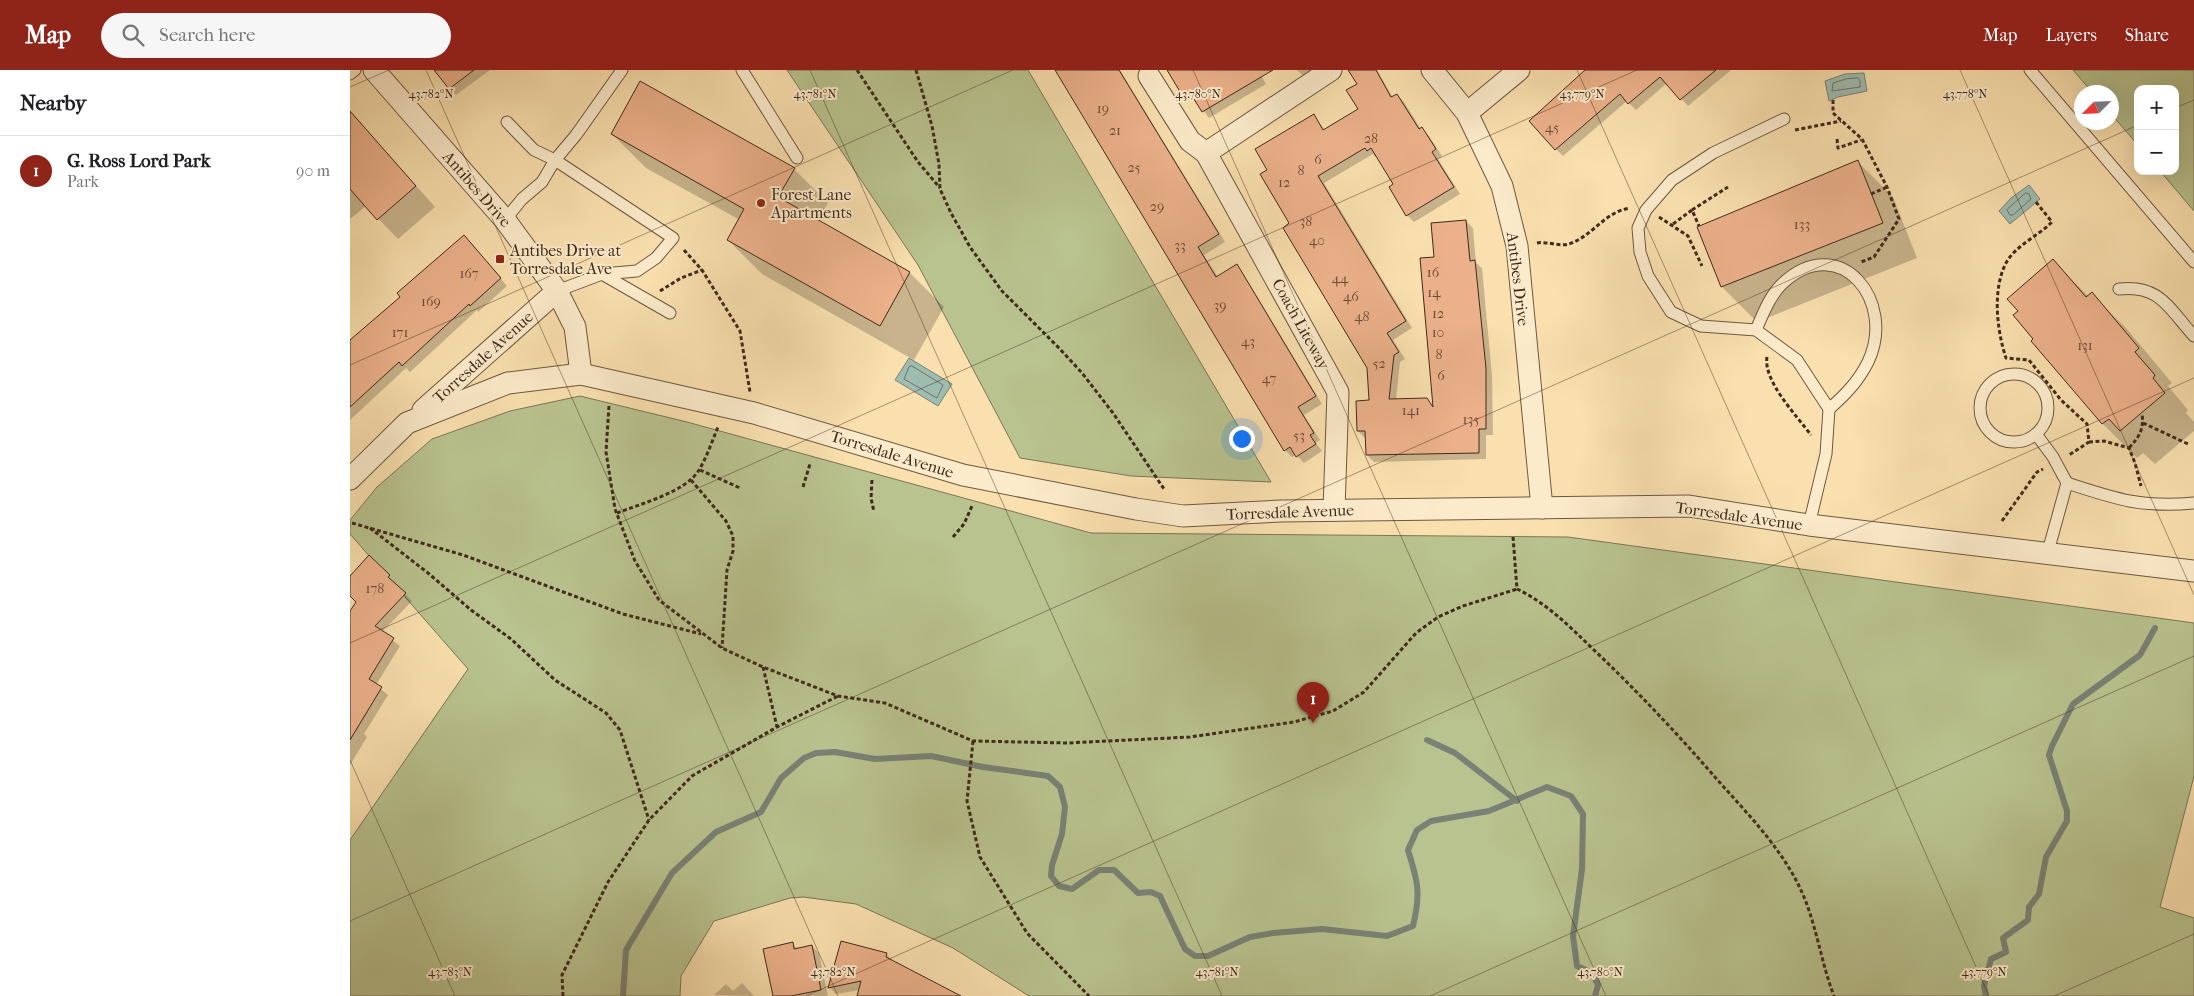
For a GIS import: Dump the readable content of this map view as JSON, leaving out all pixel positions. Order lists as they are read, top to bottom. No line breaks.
{"streets":{"street":["Antibes Drive","Coach Liteway","Torresdale Avenue"]},"crossings":[["Antibes Drive","Torresdale Avenue"],["Coach Liteway","Torresdale Avenue"]],"places":{"other":["Forest Lane Apartments"],"transit":["Antibes Drive at Torresdale Ave"]},"house_numbers":["19","45","21","28","6","25","8","12","29","38","133","40","33","16","167","44","14","46","169","39","12","48","171","10","43","131","8","52","6","47","141","135","53","178"],"north":"bottom left","page":{"header":"Map","search":"Search here","nav":["Map","Layers","Share"],"heading":"Nearby","map_buttons":["+","−"],"list":[{"mark":"1","name":"G. Ross Lord Park","note":"Park","value":"90 m"}],"pins":"1"},"coordinates":["43.779°N","43.782°N","43.781°N","43.780°N","43.778°N","43.783°N"]}
